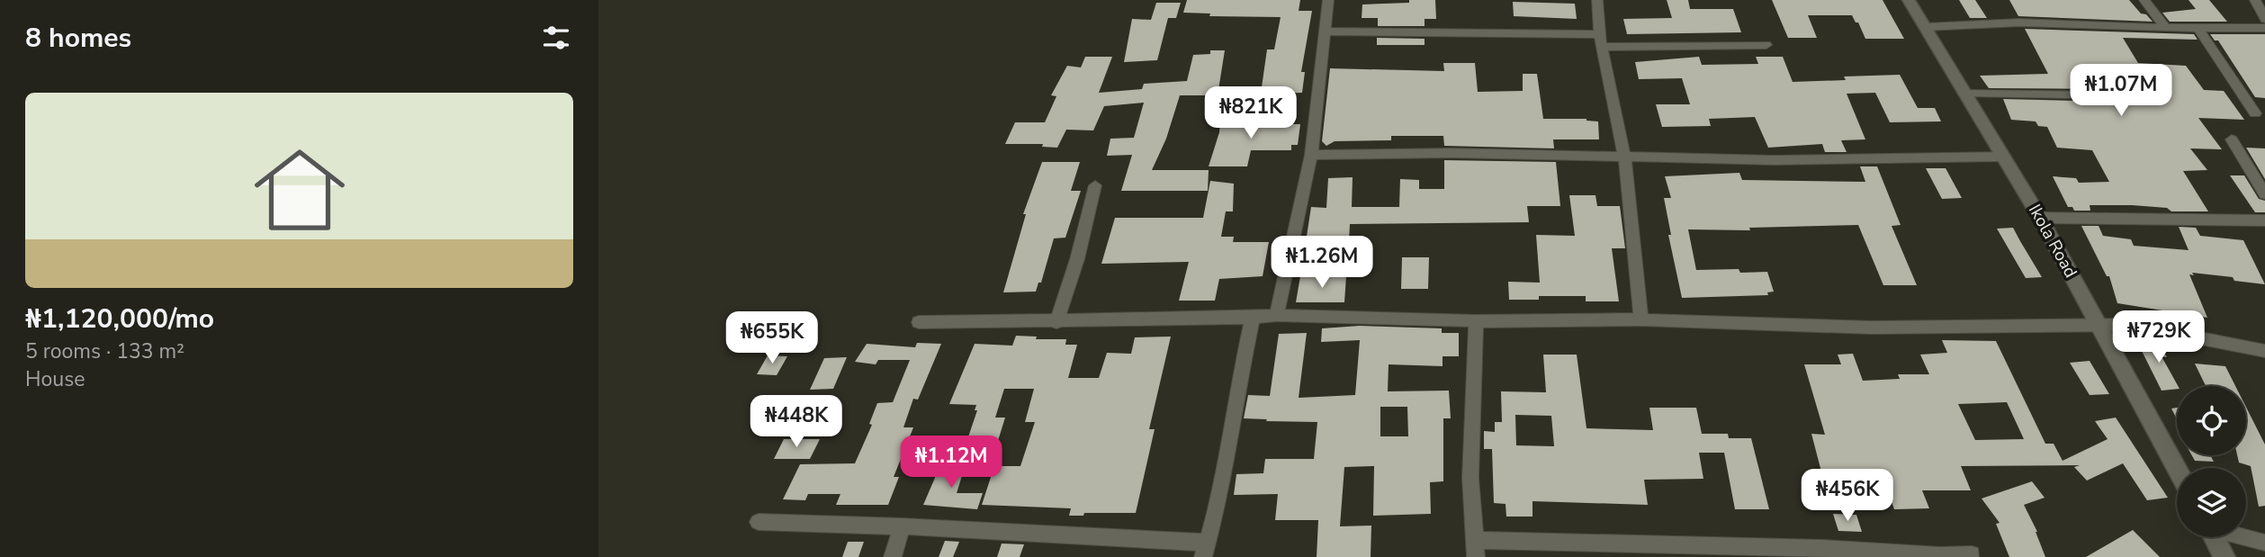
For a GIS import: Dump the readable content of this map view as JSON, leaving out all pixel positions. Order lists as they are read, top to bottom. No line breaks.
{"streets":{"street":["Ikola Road"]},"page":{"heading":"8 homes","price":["₦1.07M","₦821K","₦1.26M","₦729K","₦655K","₦448K","₦1.12M","₦456K"],"list":[{"name":"₦1,120,000/mo","note":"5 rooms · 133 m² · House"}]}}
